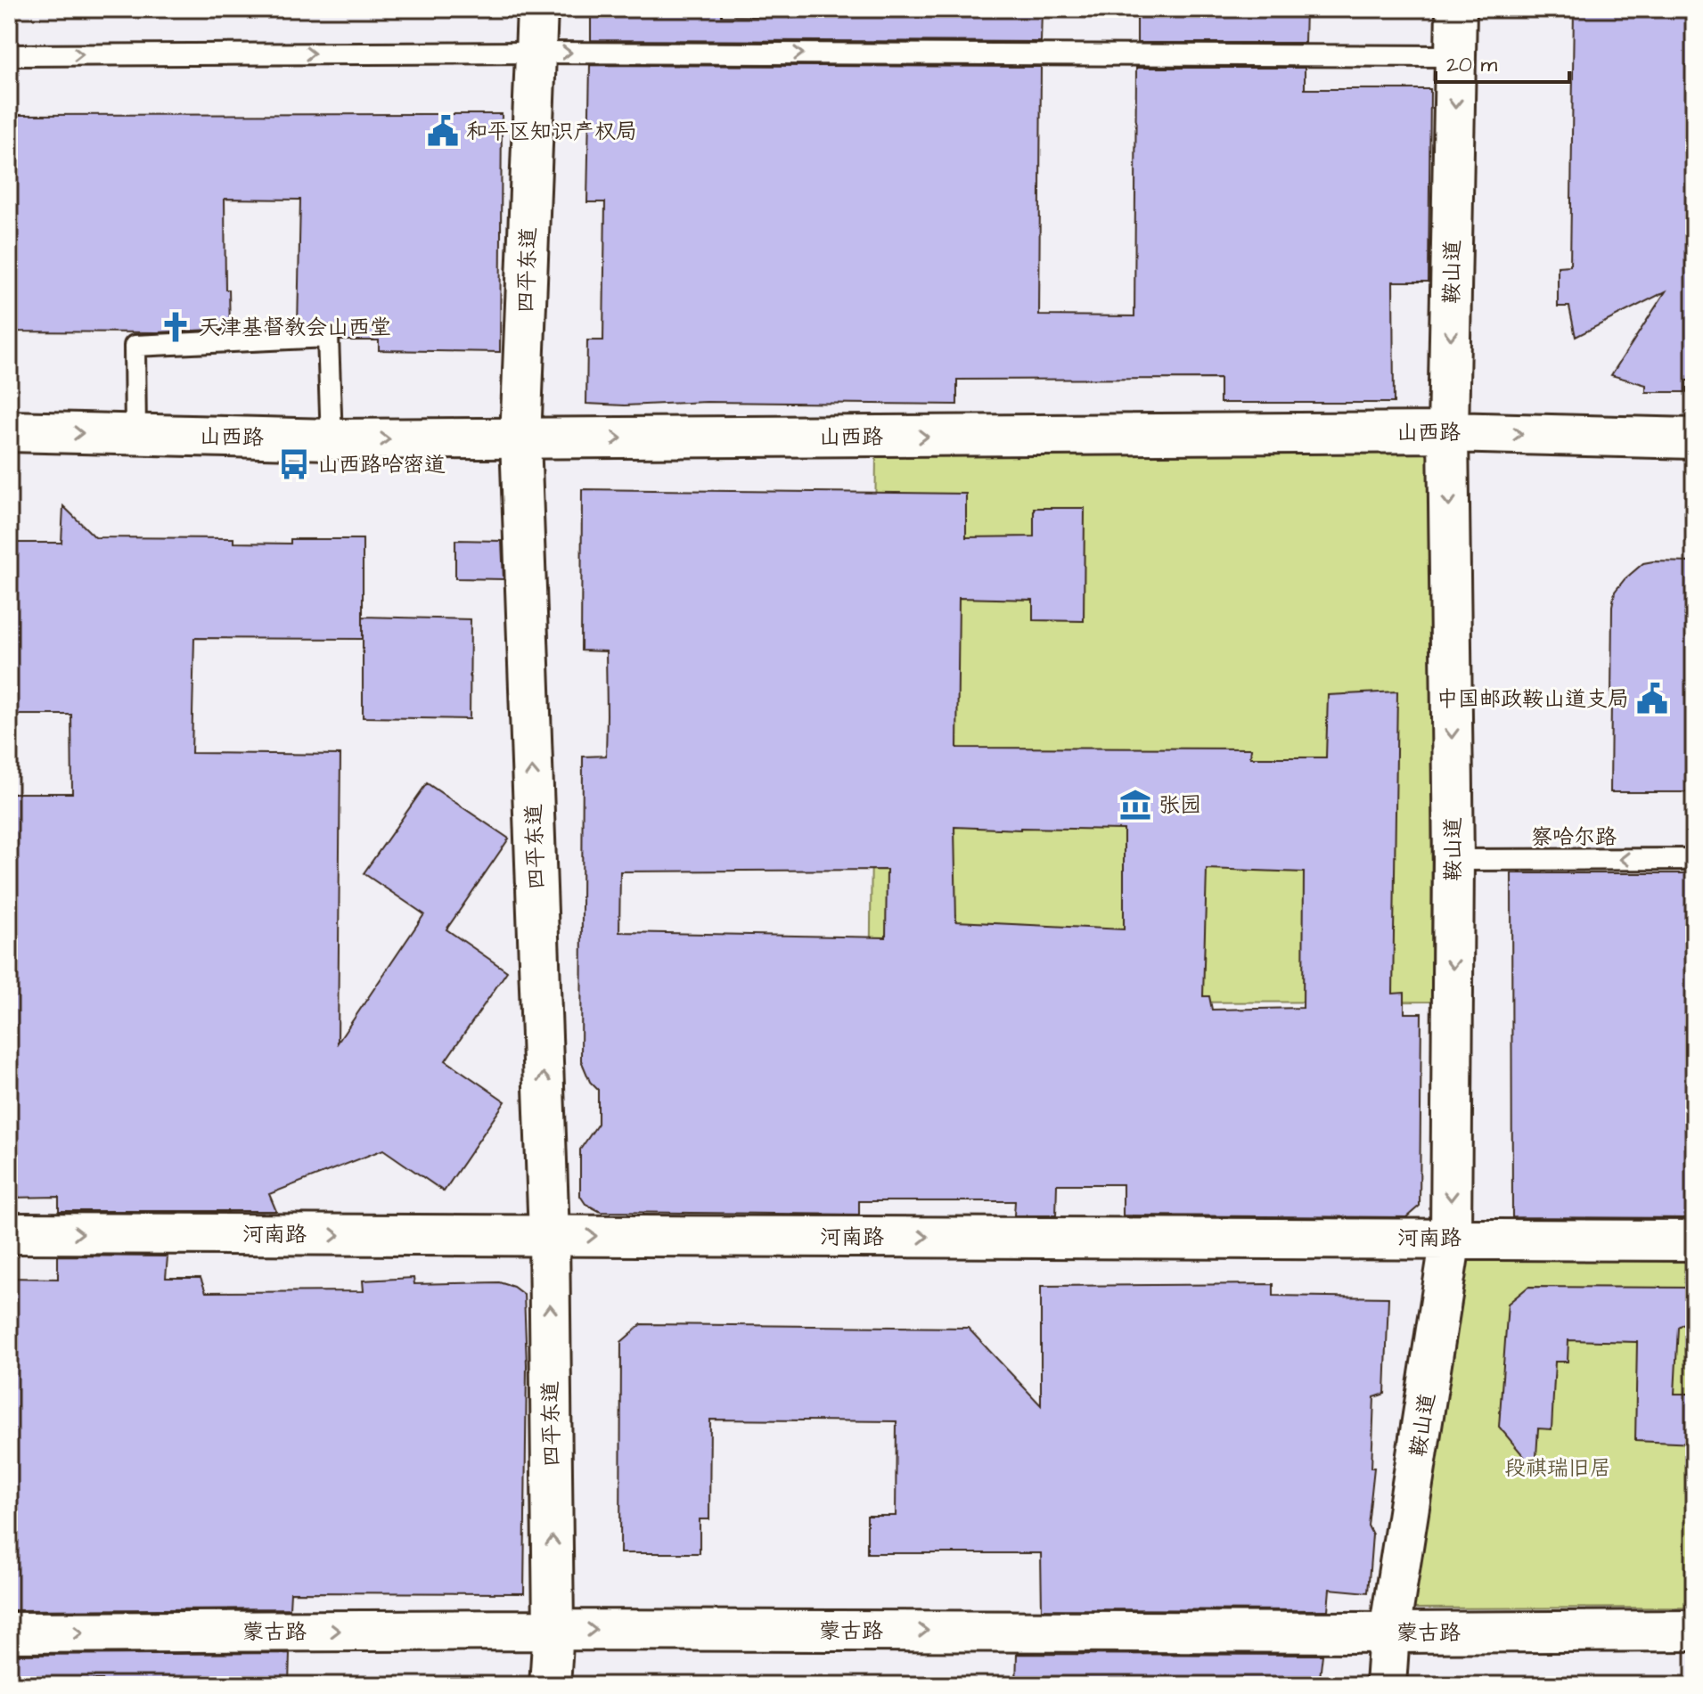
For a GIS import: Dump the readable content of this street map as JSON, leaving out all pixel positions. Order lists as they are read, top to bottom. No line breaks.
{"streets":{"street":["四平东道","鞍山道","山西路","河南路","蒙古路"],"lane":["察哈尔路"]},"crossings":[["四平东道","山西路"],["四平东道","河南路"],["四平东道","蒙古路"],["鞍山道","山西路"],["鞍山道","察哈尔路"],["鞍山道","河南路"],["鞍山道","蒙古路"]],"one_way":["四平东道","鞍山道","山西路","察哈尔路","河南路","蒙古路"],"parks":["段祺瑞旧居"],"places":{"public building":["和平区知识产权局","中国邮政鞍山道支局"],"church":["天津基督教会山西堂"],"bus stop":["山西路哈密道"],"museum":["张园"]},"scale_bar":"20 m"}
